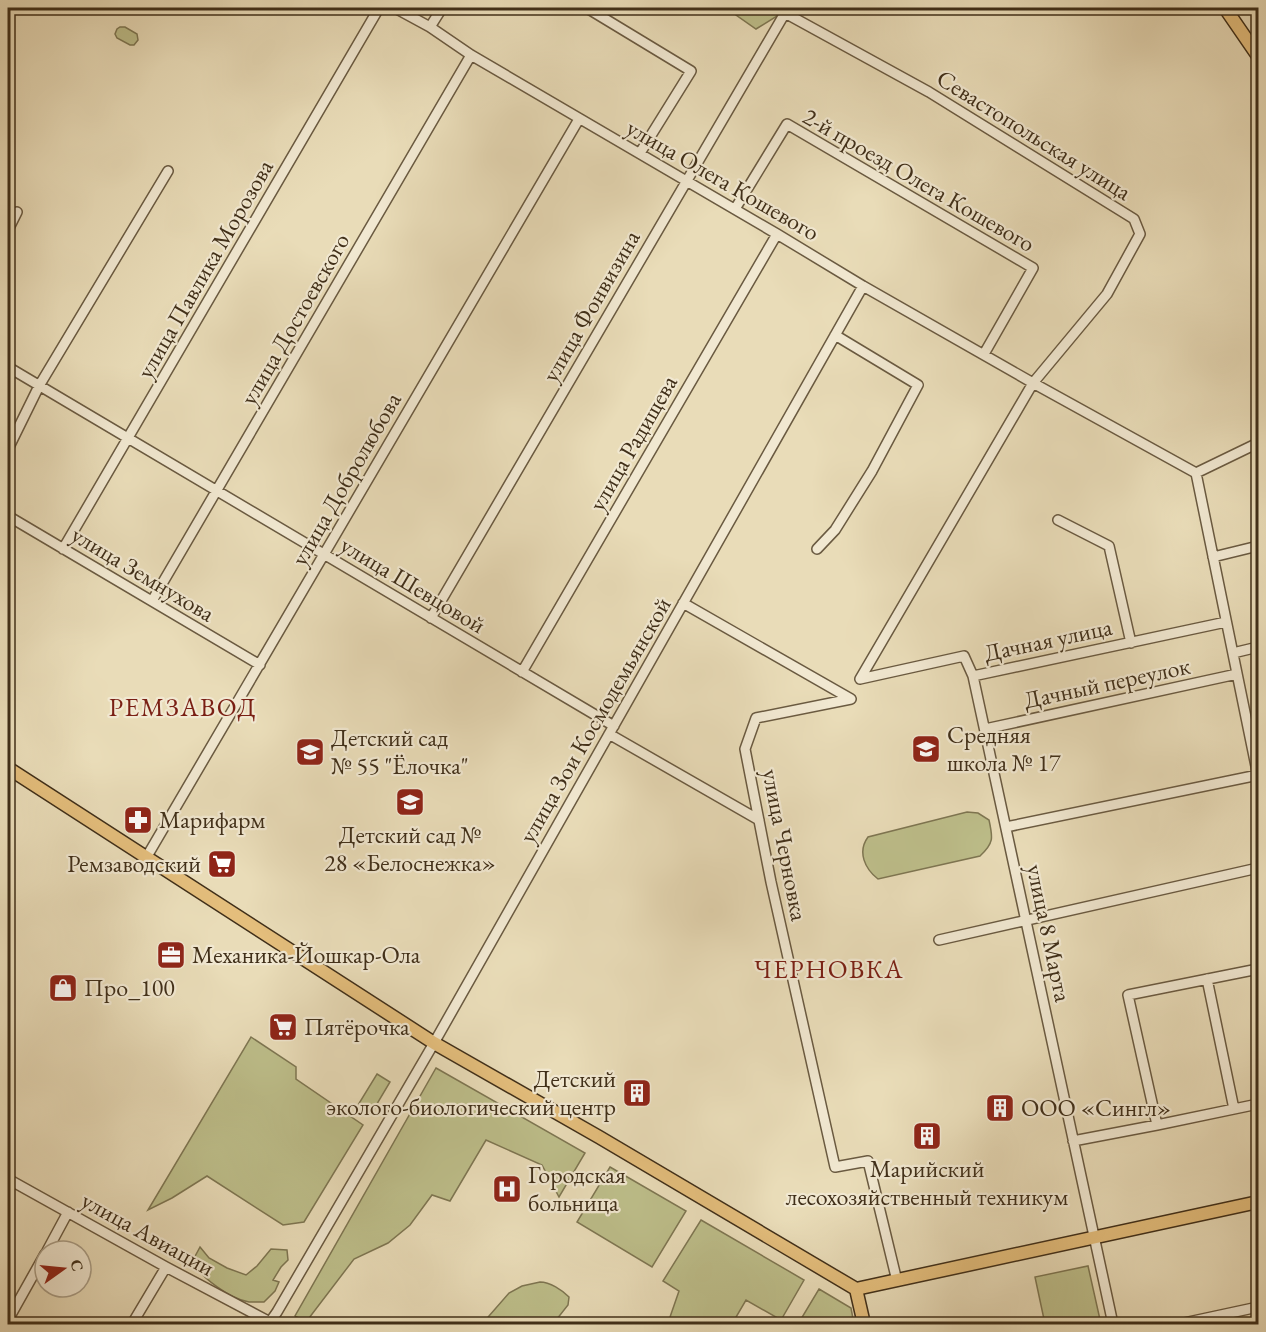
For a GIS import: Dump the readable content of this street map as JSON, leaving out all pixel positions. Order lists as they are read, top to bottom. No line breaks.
{"streets":{"street":["Севастопольская улица","улица Олега Кошевого","2-й проезд Олега Кошевого","улица Павлика Морозова","улица Фонвизина","улица Достоевского","улица Радищева","улица Добролюбова","улица Земнухова","улица Шевцовой","Дачная улица","Дачный переулок","улица Зои Космодемьянской","улица Черновка","улица 8 Марта","улица Авиации"]},"crossings":[["Севастопольская улица","улица Олега Кошевого"],["Севастопольская улица","улица Фонвизина"],["Севастопольская улица","Дачная улица"],["Севастопольская улица","улица 8 Марта"],["улица Олега Кошевого","2-й проезд Олега Кошевого"],["улица Олега Кошевого","улица Фонвизина"],["улица Олега Кошевого","улица Достоевского"],["улица Олега Кошевого","улица Радищева"],["улица Олега Кошевого","улица Добролюбова"],["улица Олега Кошевого","улица Зои Космодемьянской"],["улица Павлика Морозова","улица Земнухова"],["улица Павлика Морозова","улица Шевцовой"],["улица Фонвизина","улица Шевцовой"],["улица Достоевского","улица Земнухова"],["улица Достоевского","улица Шевцовой"],["улица Радищева","улица Шевцовой"],["улица Добролюбова","улица Земнухова"],["улица Добролюбова","улица Шевцовой"],["улица Шевцовой","улица Зои Космодемьянской"],["улица Шевцовой","улица Черновка"],["Дачная улица","улица 8 Марта"],["Дачный переулок","улица 8 Марта"],["улица Зои Космодемьянской","улица Черновка"],["улица Зои Космодемьянской","улица Авиации"]],"districts":["РЕМЗАВОД","ЧЕРНОВКА"],"places":{"school or university":["Средняя школа № 17","Детский сад № 55 \"Ёлочка\"","Детский сад № 28 «Белоснежка»"],"pharmacy":["Марифарм"],"supermarket":["Ремзаводский","Пятёрочка"],"office":["Механика-Йошкар-Ола"],"shop":["Про_100"],"building":["Детский эколого-биологический центр","ООО «Сингл»","Марийский лесохозяйственный техникум"],"hospital":["Городская больница"]},"north":"right"}
